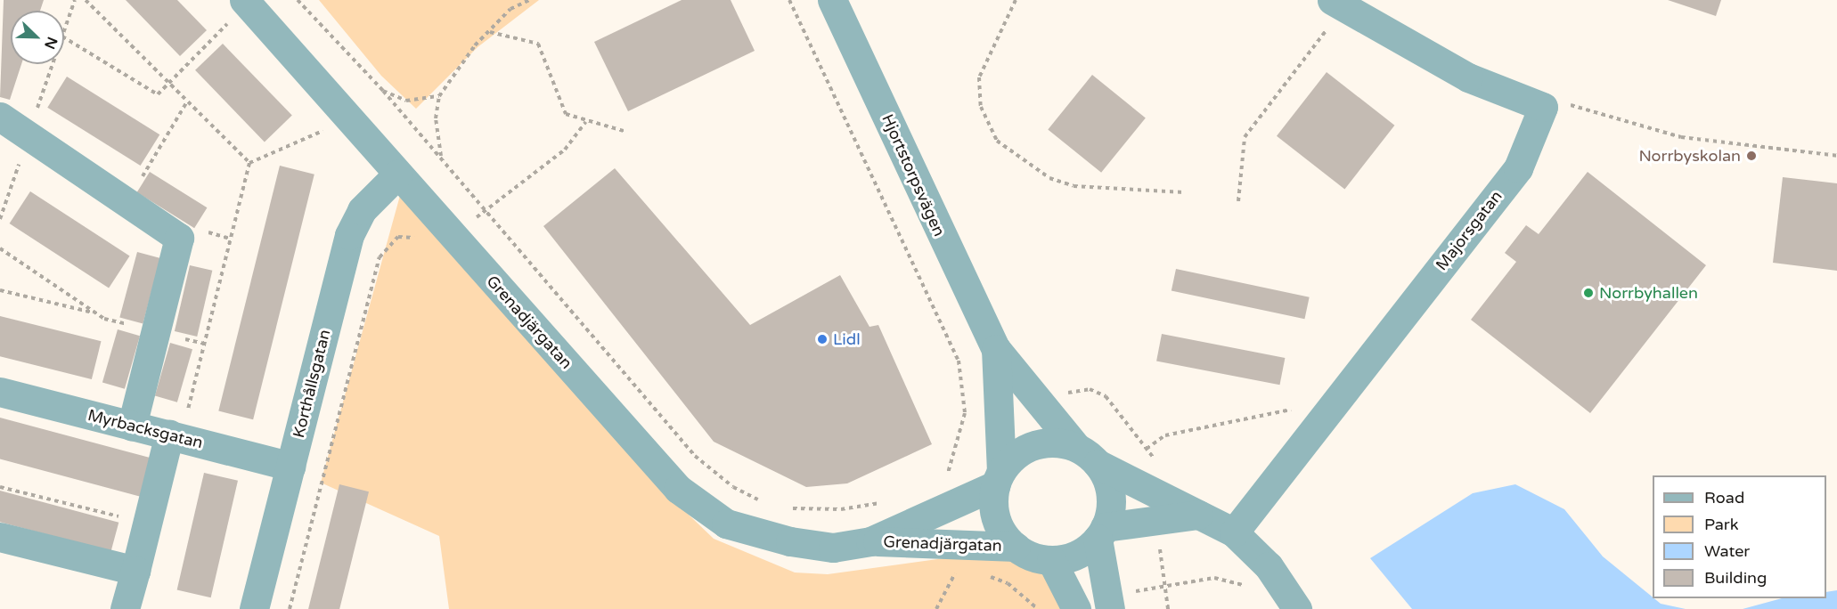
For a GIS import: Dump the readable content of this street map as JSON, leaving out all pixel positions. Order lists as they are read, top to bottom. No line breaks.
{"streets":{"street":["Hjortstorpsvägen","Majorsgatan","Grenadjärgatan","Korthållsgatan","Myrbacksgatan"]},"crossings":[["Hjortstorpsvägen","Grenadjärgatan"],["Grenadjärgatan","Korthållsgatan"],["Korthållsgatan","Myrbacksgatan"]],"places":["Norrbyskolan","Norrbyhallen","Lidl"],"legend":["Road","Park","Water","Building"],"north":"bottom right"}
